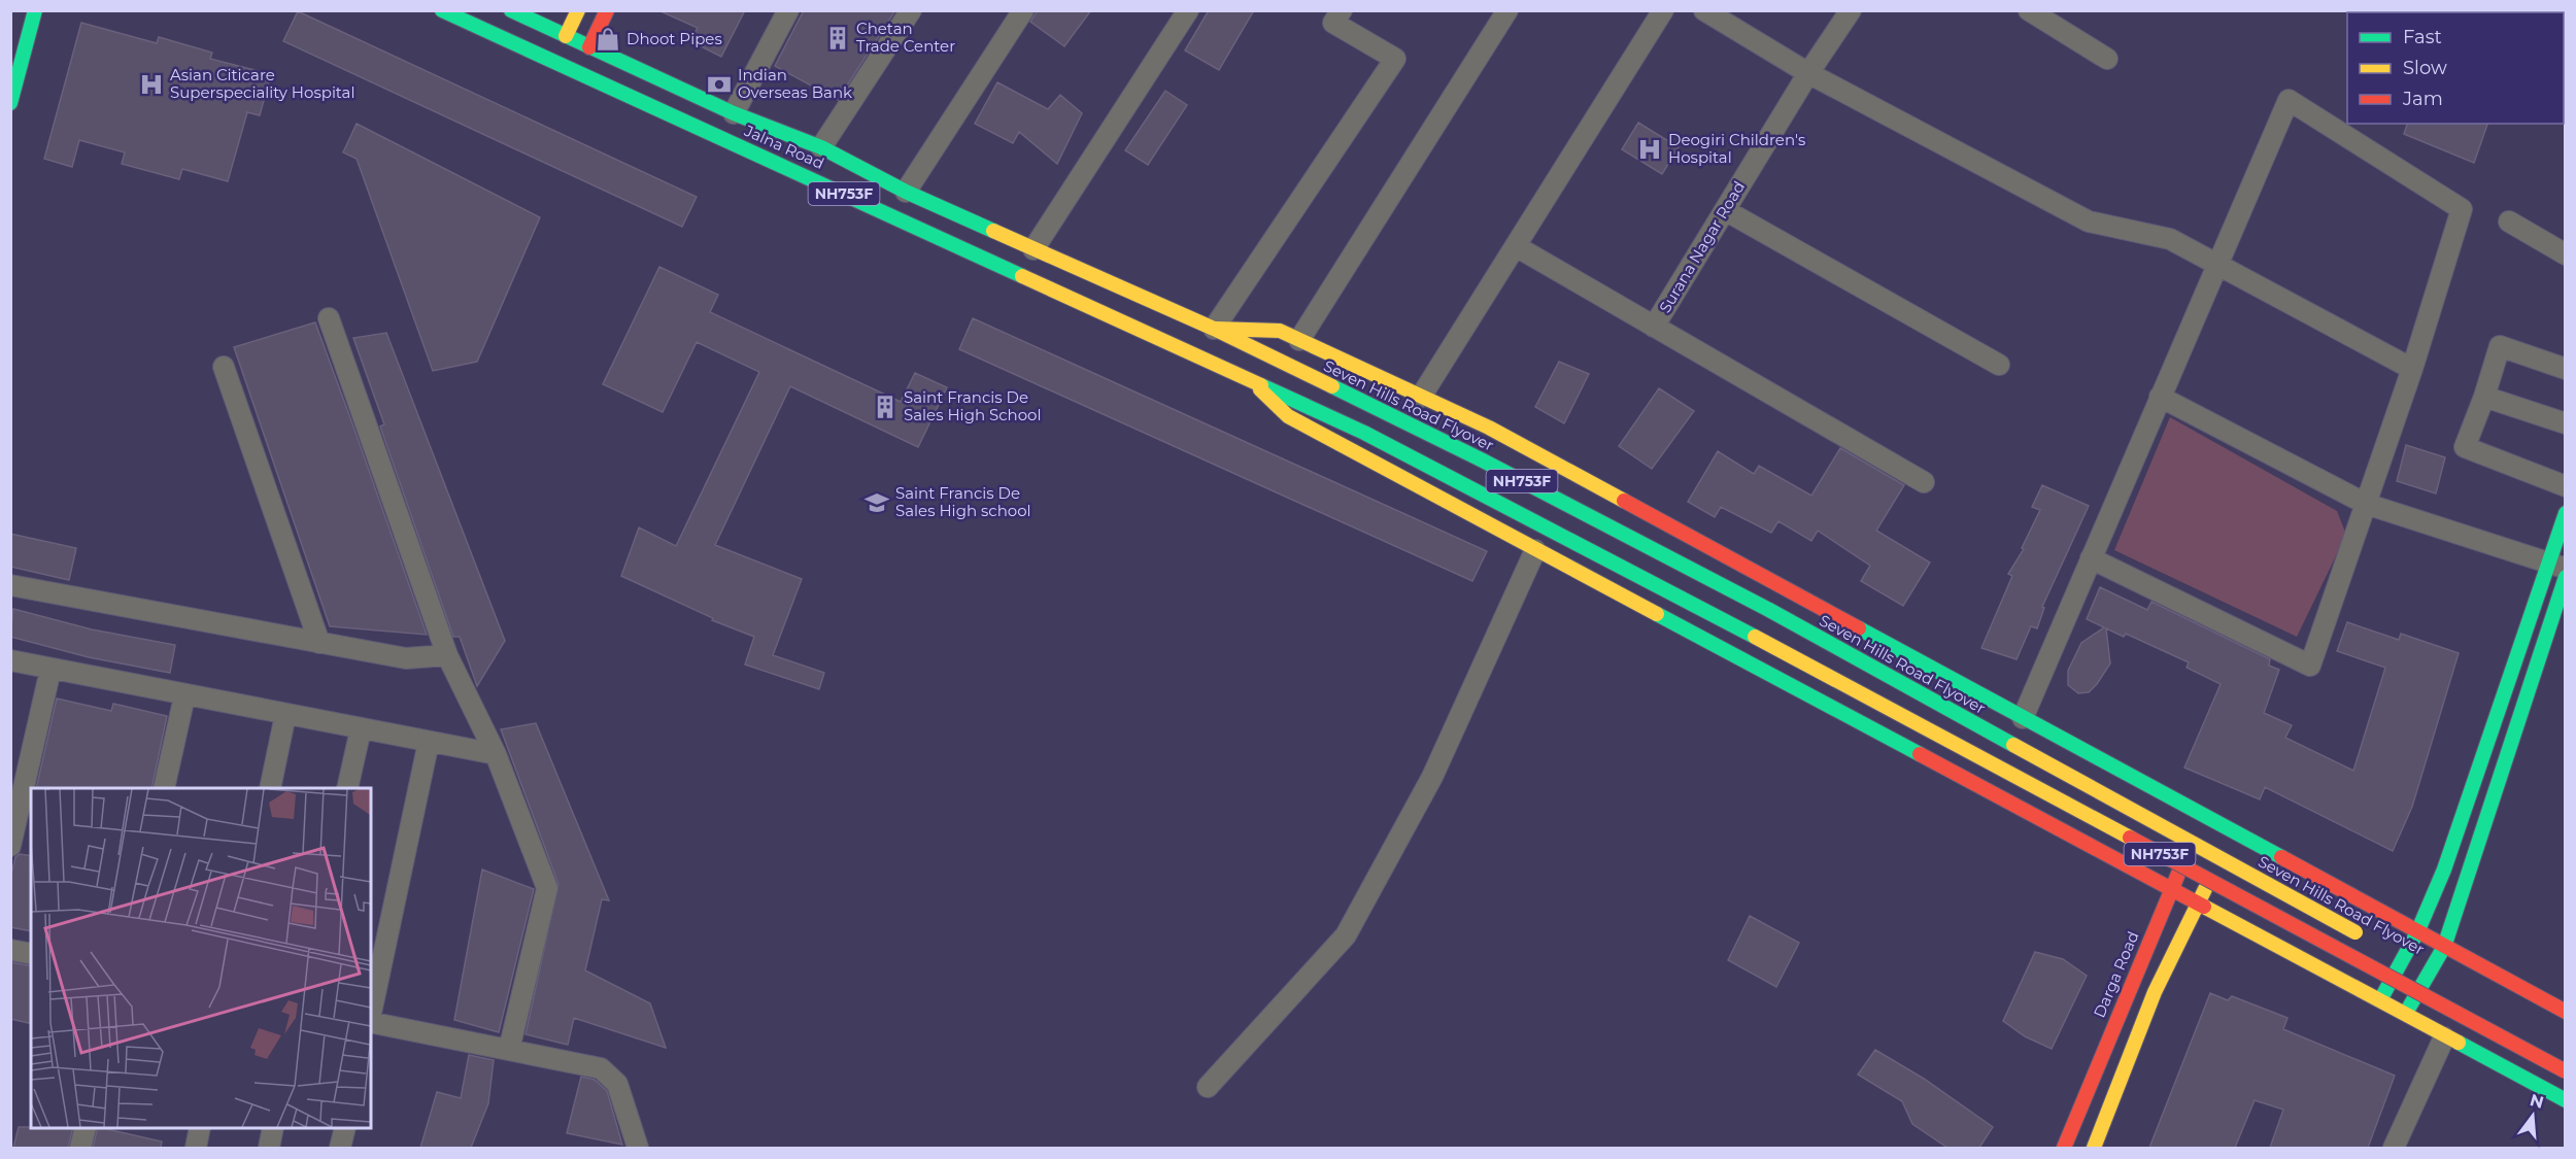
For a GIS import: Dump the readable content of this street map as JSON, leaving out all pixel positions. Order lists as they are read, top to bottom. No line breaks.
{"streets":{"main road":["Jalna Road","NH753F","Seven Hills Road Flyover","Darga Road"],"street":["Surana Nagar Road"]},"crossings":[["Jalna Road","NH753F"],["Jalna Road","Seven Hills Road Flyover"]],"places":{"building":["Chetan Trade Center","Saint Francis De Sales High School"],"shop":["Dhoot Pipes"],"hospital":["Asian Citicare Superspeciality Hospital","Deogiri Children's Hospital"],"bank":["Indian Overseas Bank"],"school or university":["Saint Francis De Sales High school"]},"legend":["Fast","Slow","Jam"],"north":"top"}
